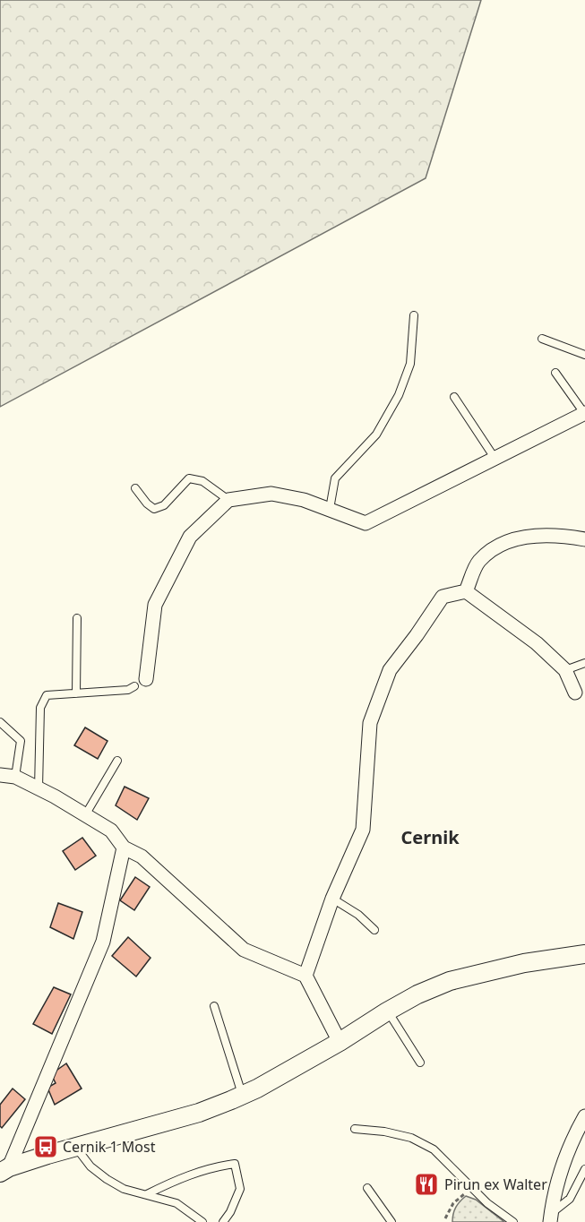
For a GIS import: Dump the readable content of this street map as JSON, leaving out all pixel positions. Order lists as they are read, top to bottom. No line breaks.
{"districts":["Cernik"],"places":{"bus stop":["Cernik 1 Most"],"restaurant":["Pirun ex Walter"]}}
